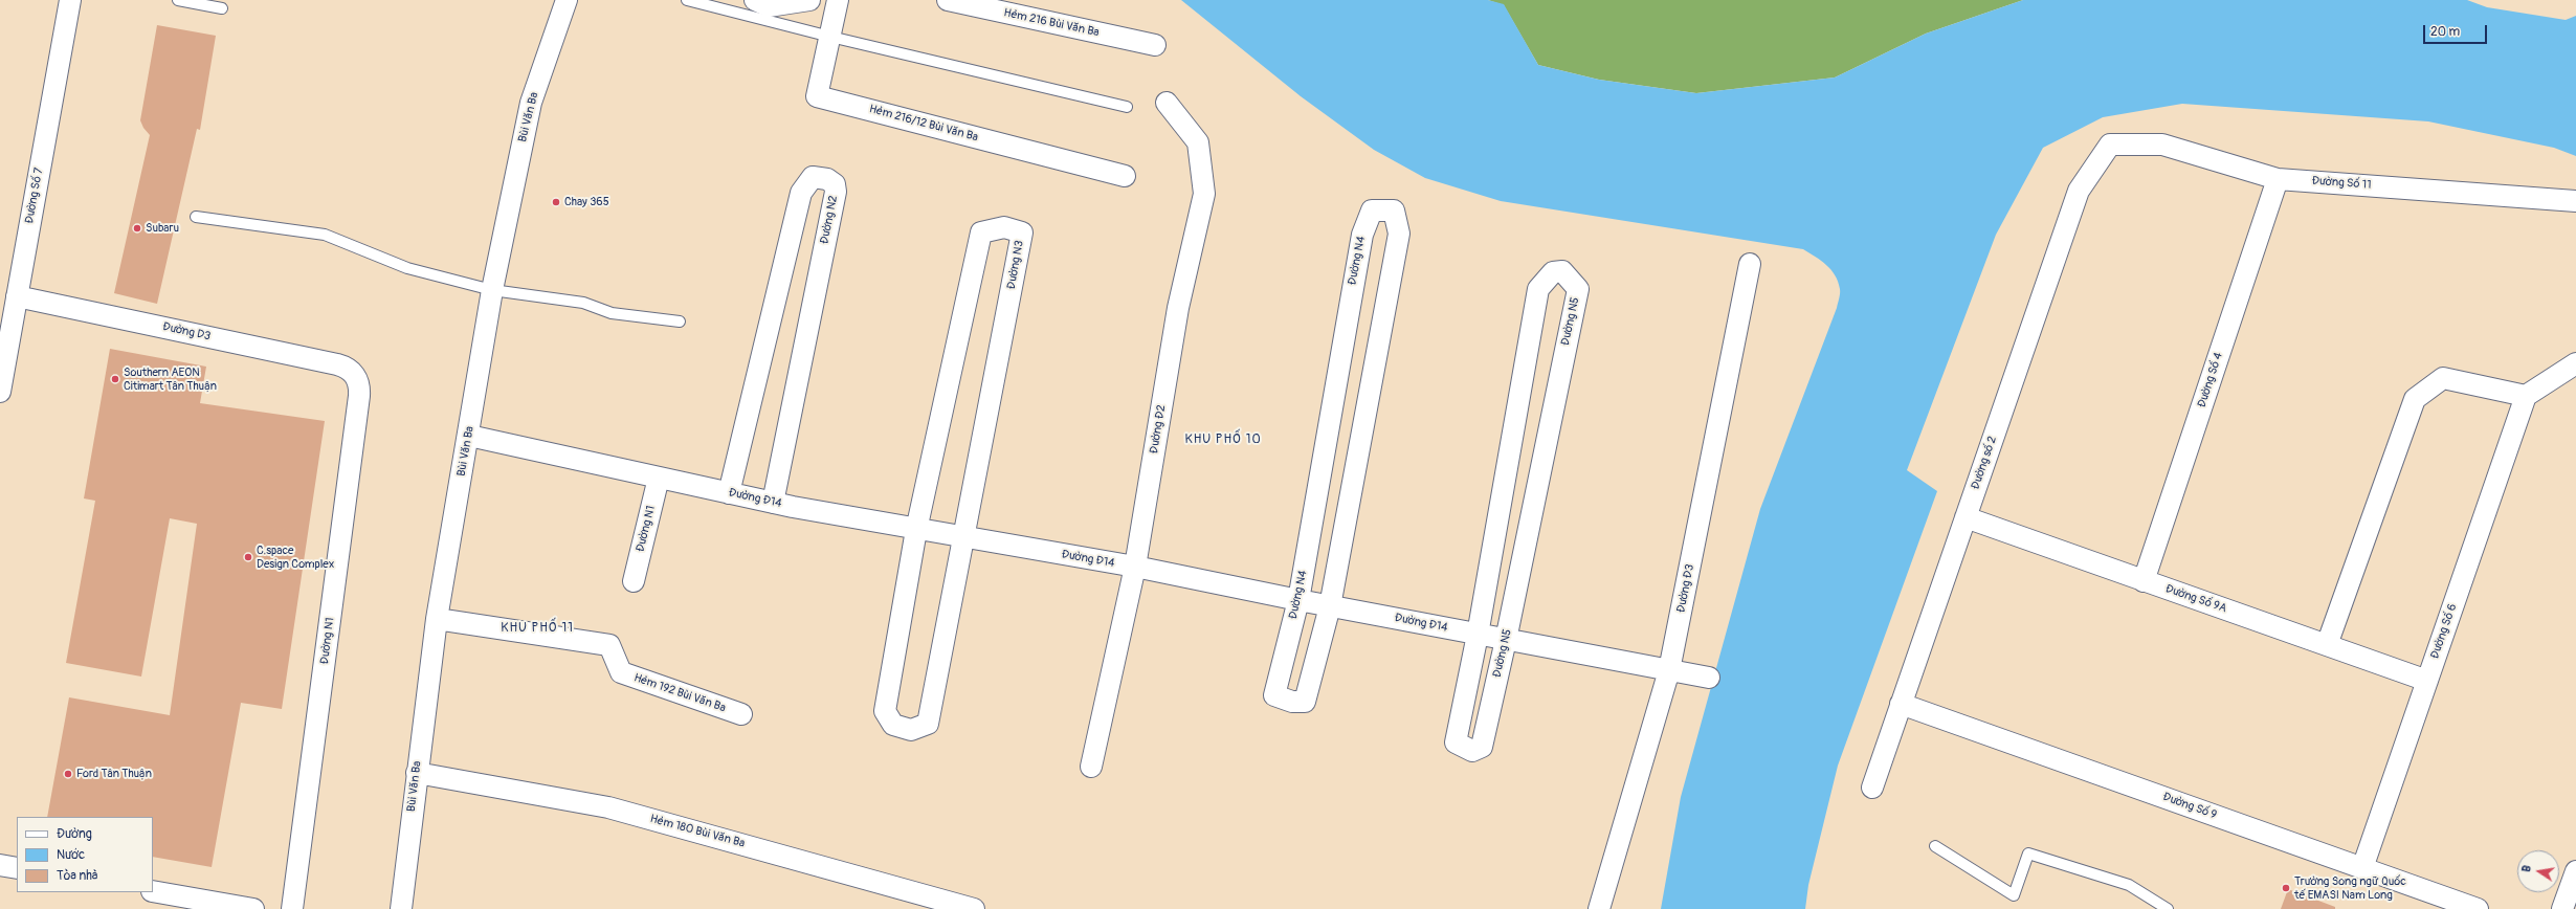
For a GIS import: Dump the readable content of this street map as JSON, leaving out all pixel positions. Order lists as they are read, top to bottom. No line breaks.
{"streets":{"street":["Hẻm 216 Bùi Văn Ba","Bùi Văn Ba","Hẻm 216/12 Bùi Văn Ba","Đường Số 11","Đường Số 7","Đường N2","Đường N4","Đường N3","Đường N5","Đường D3","Đường Số 4","Đường Đ2","Đường số 2","Đường Đ14","Đường N1","Đường Đ3","Đường Số 9A","Đường Số 6","Hẻm 192 Bùi Văn Ba","Đường Số 9","Hẻm 180 Bùi Văn Ba"]},"crossings":[["Bùi Văn Ba","Đường Đ14"],["Bùi Văn Ba","Hẻm 192 Bùi Văn Ba"],["Bùi Văn Ba","Hẻm 180 Bùi Văn Ba"],["Đường Số 11","Đường Số 4"],["Đường Số 11","Đường số 2"],["Đường Số 7","Đường D3"],["Đường N2","Đường Đ14"],["Đường N4","Đường Đ14"],["Đường N3","Đường Đ14"],["Đường N5","Đường Đ14"],["Đường D3","Đường N1"],["Đường Số 4","Đường Số 9A"],["Đường Đ2","Đường Đ14"],["Đường số 2","Đường Số 9A"],["Đường số 2","Đường Số 9"],["Đường Đ14","Đường N1"],["Đường Đ14","Đường Đ3"],["Đường Số 9A","Đường Số 6"],["Đường Số 6","Đường Số 9"]],"districts":["KHU PHỐ 10","KHU PHỐ 11"],"places":["Chay 365","Subaru","Southern AEON Citimart Tân Thuận","C.space Design Complex","Ford Tân Thuận","Trường Song ngữ Quốc tế EMASI Nam Long"],"legend":["Đường","Nước","Tòa nhà"],"scale_bar":"20 m","north":"left"}
